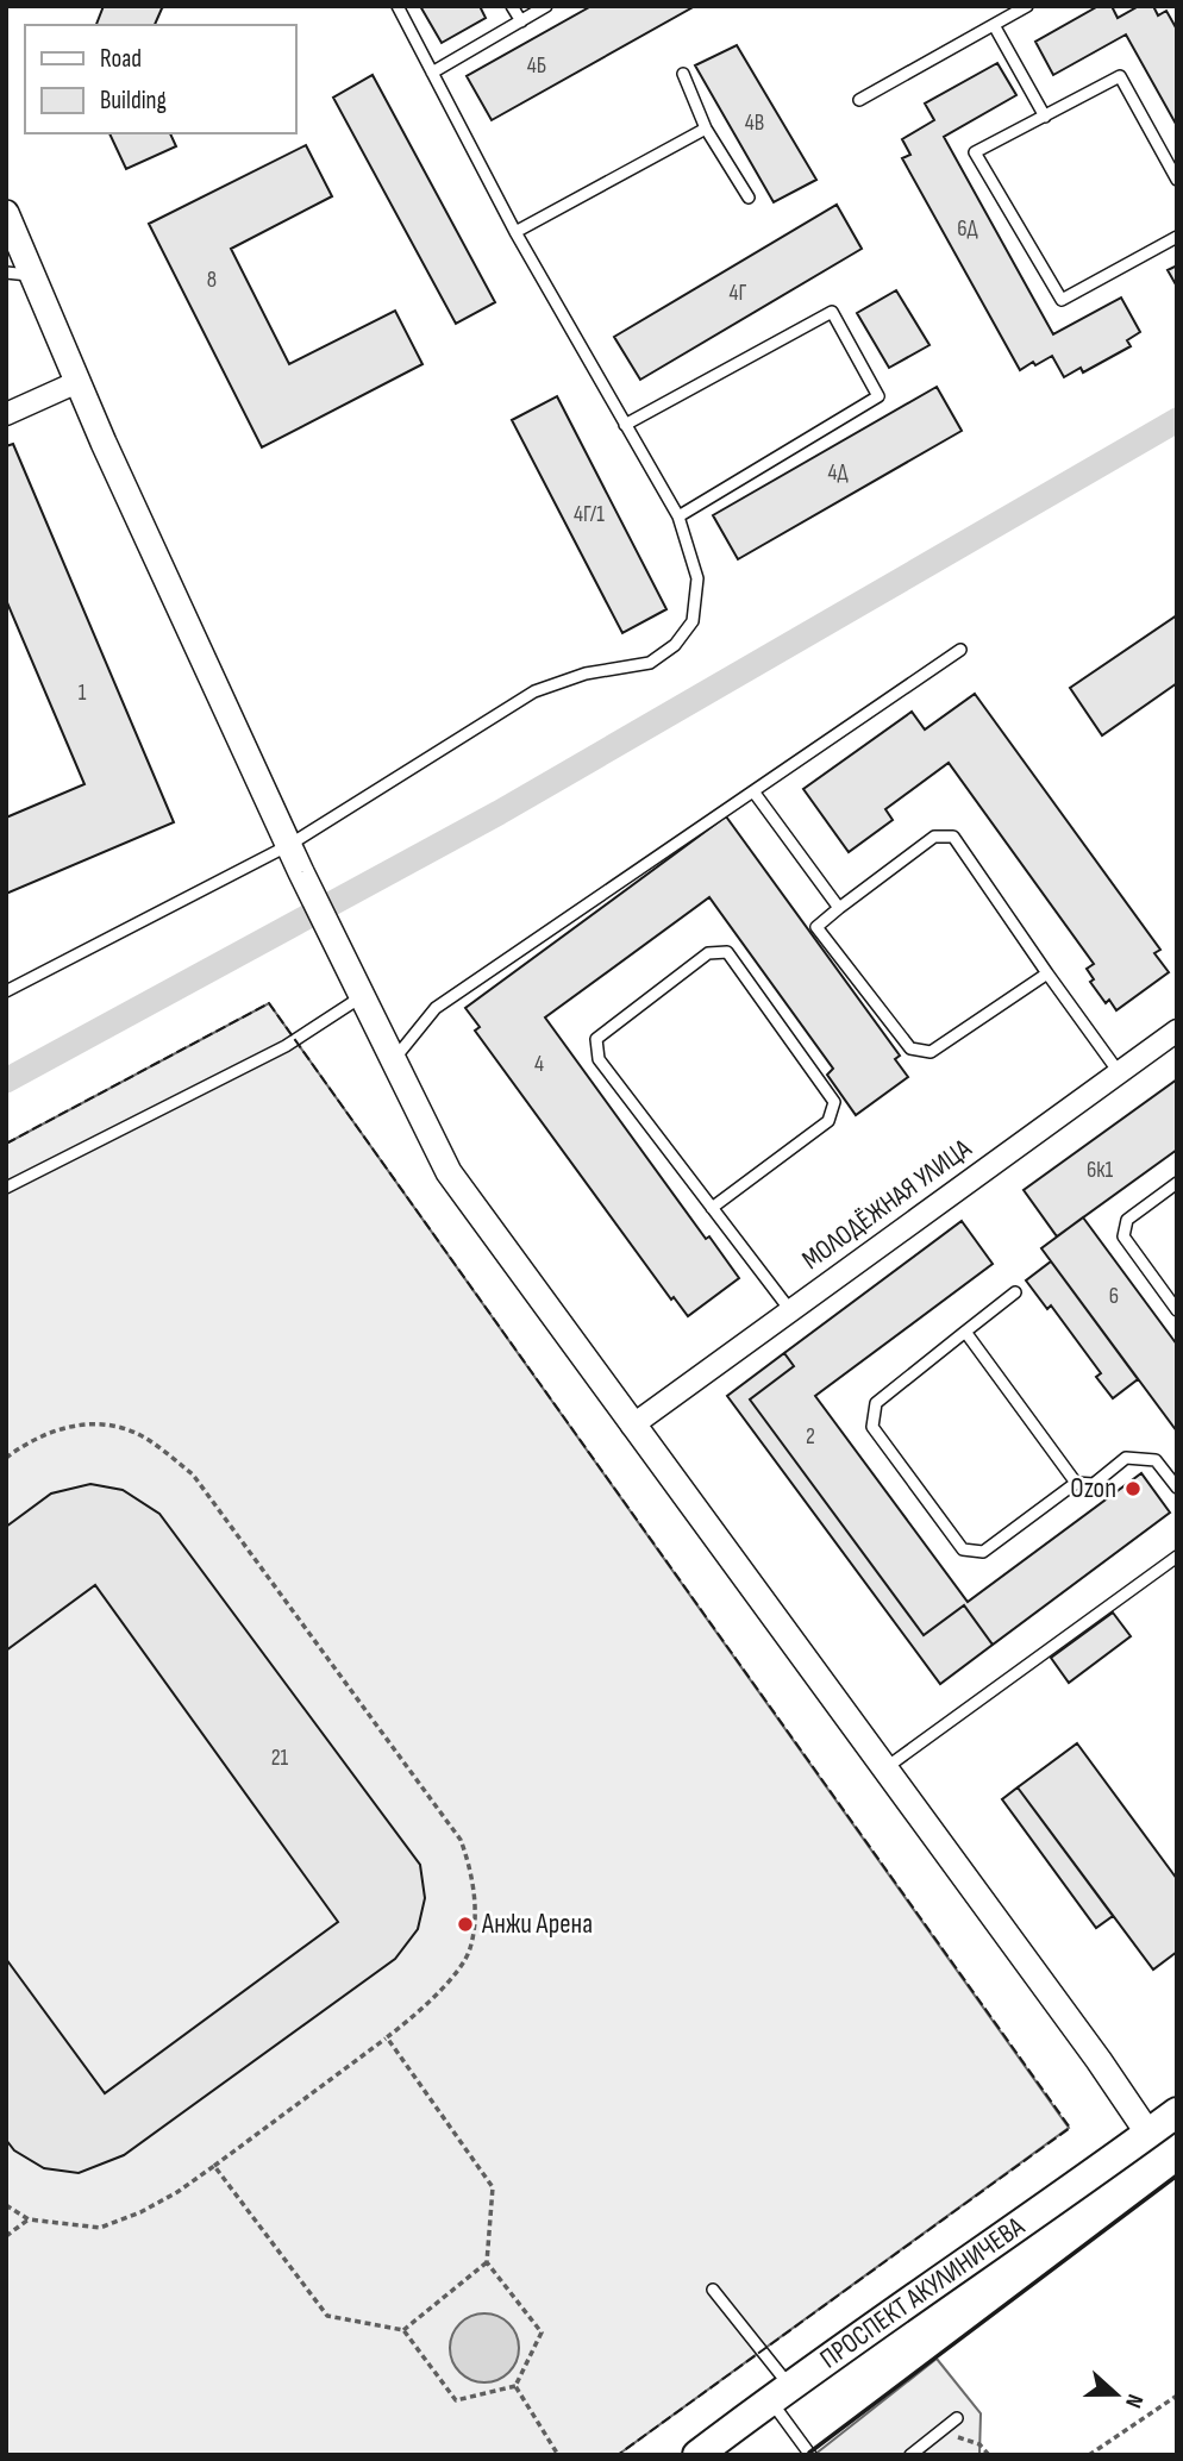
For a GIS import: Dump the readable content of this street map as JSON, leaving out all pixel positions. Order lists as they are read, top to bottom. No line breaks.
{"streets":{"main road":["ПРОСПЕКТ АКУЛИНИЧЕВА"],"street":["МОЛОДЁЖНАЯ УЛИЦА"]},"places":["Ozon","Анжи Арена"],"house_numbers":["4Б","4В","6Д","8","4Г","4Д","4Г/1","1","4","6к1","6","2","21"],"legend":["Road","Building"],"north":"right"}
